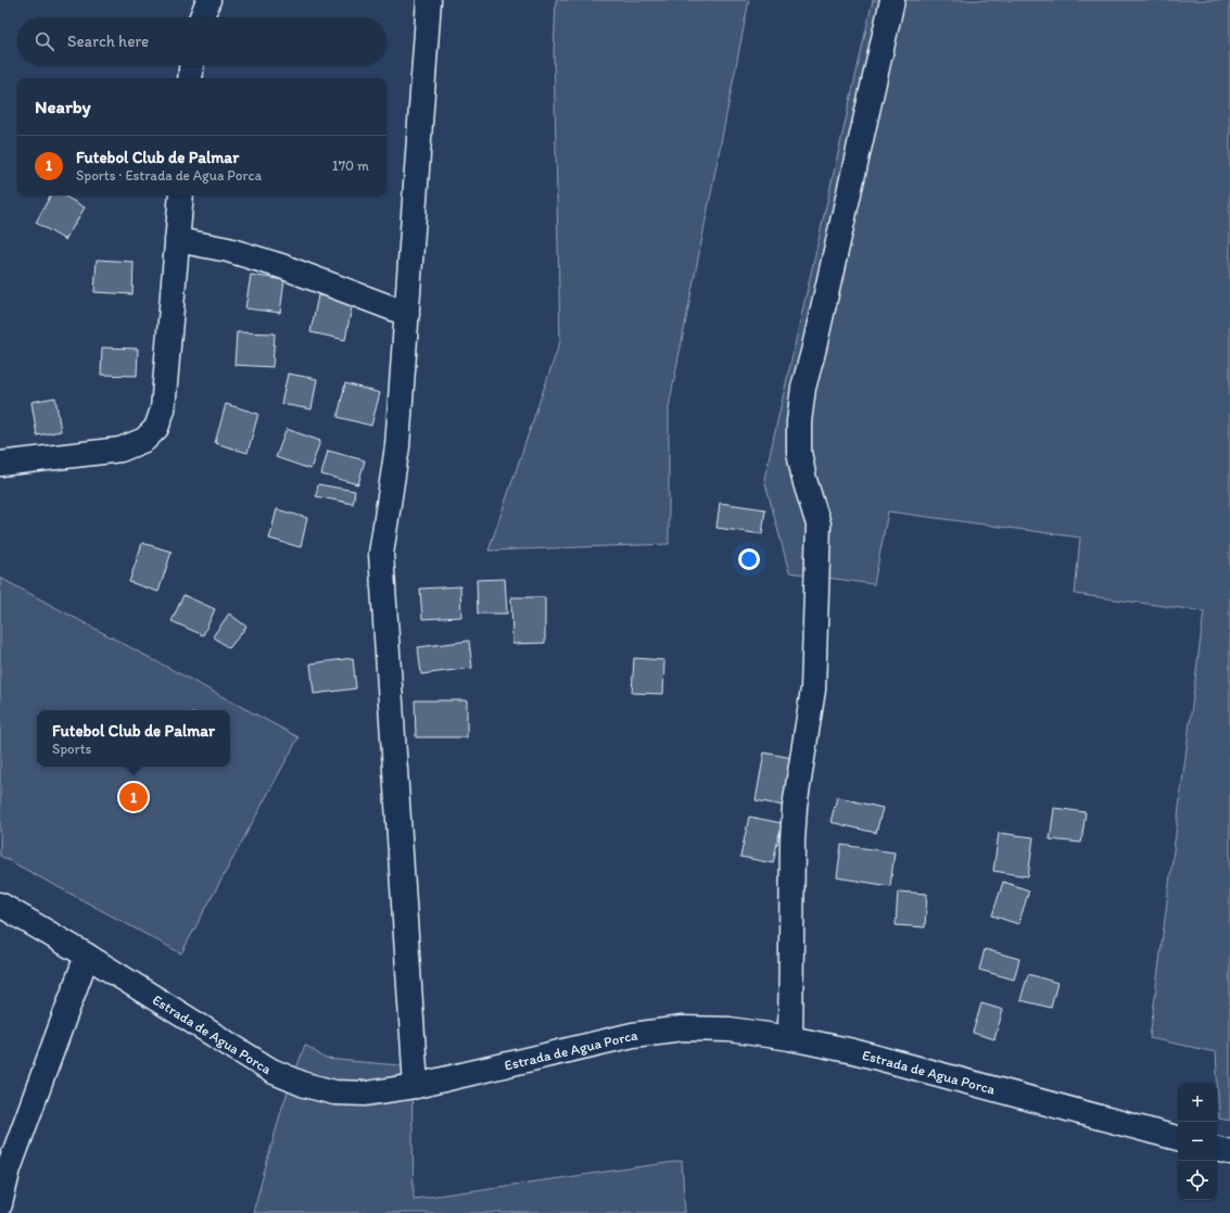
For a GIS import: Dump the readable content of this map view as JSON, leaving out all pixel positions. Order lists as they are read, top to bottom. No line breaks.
{"streets":{"street":["Estrada de Agua Porca"]},"page":{"search":"Search here","heading":"Nearby","list":[{"mark":"1","name":"Futebol Club de Palmar","note":"Sports · Estrada de Agua Porca","value":"170 m"}],"popup":["Futebol Club de Palmar","Sports"],"pins":"1","map_buttons":["+","−"]}}
